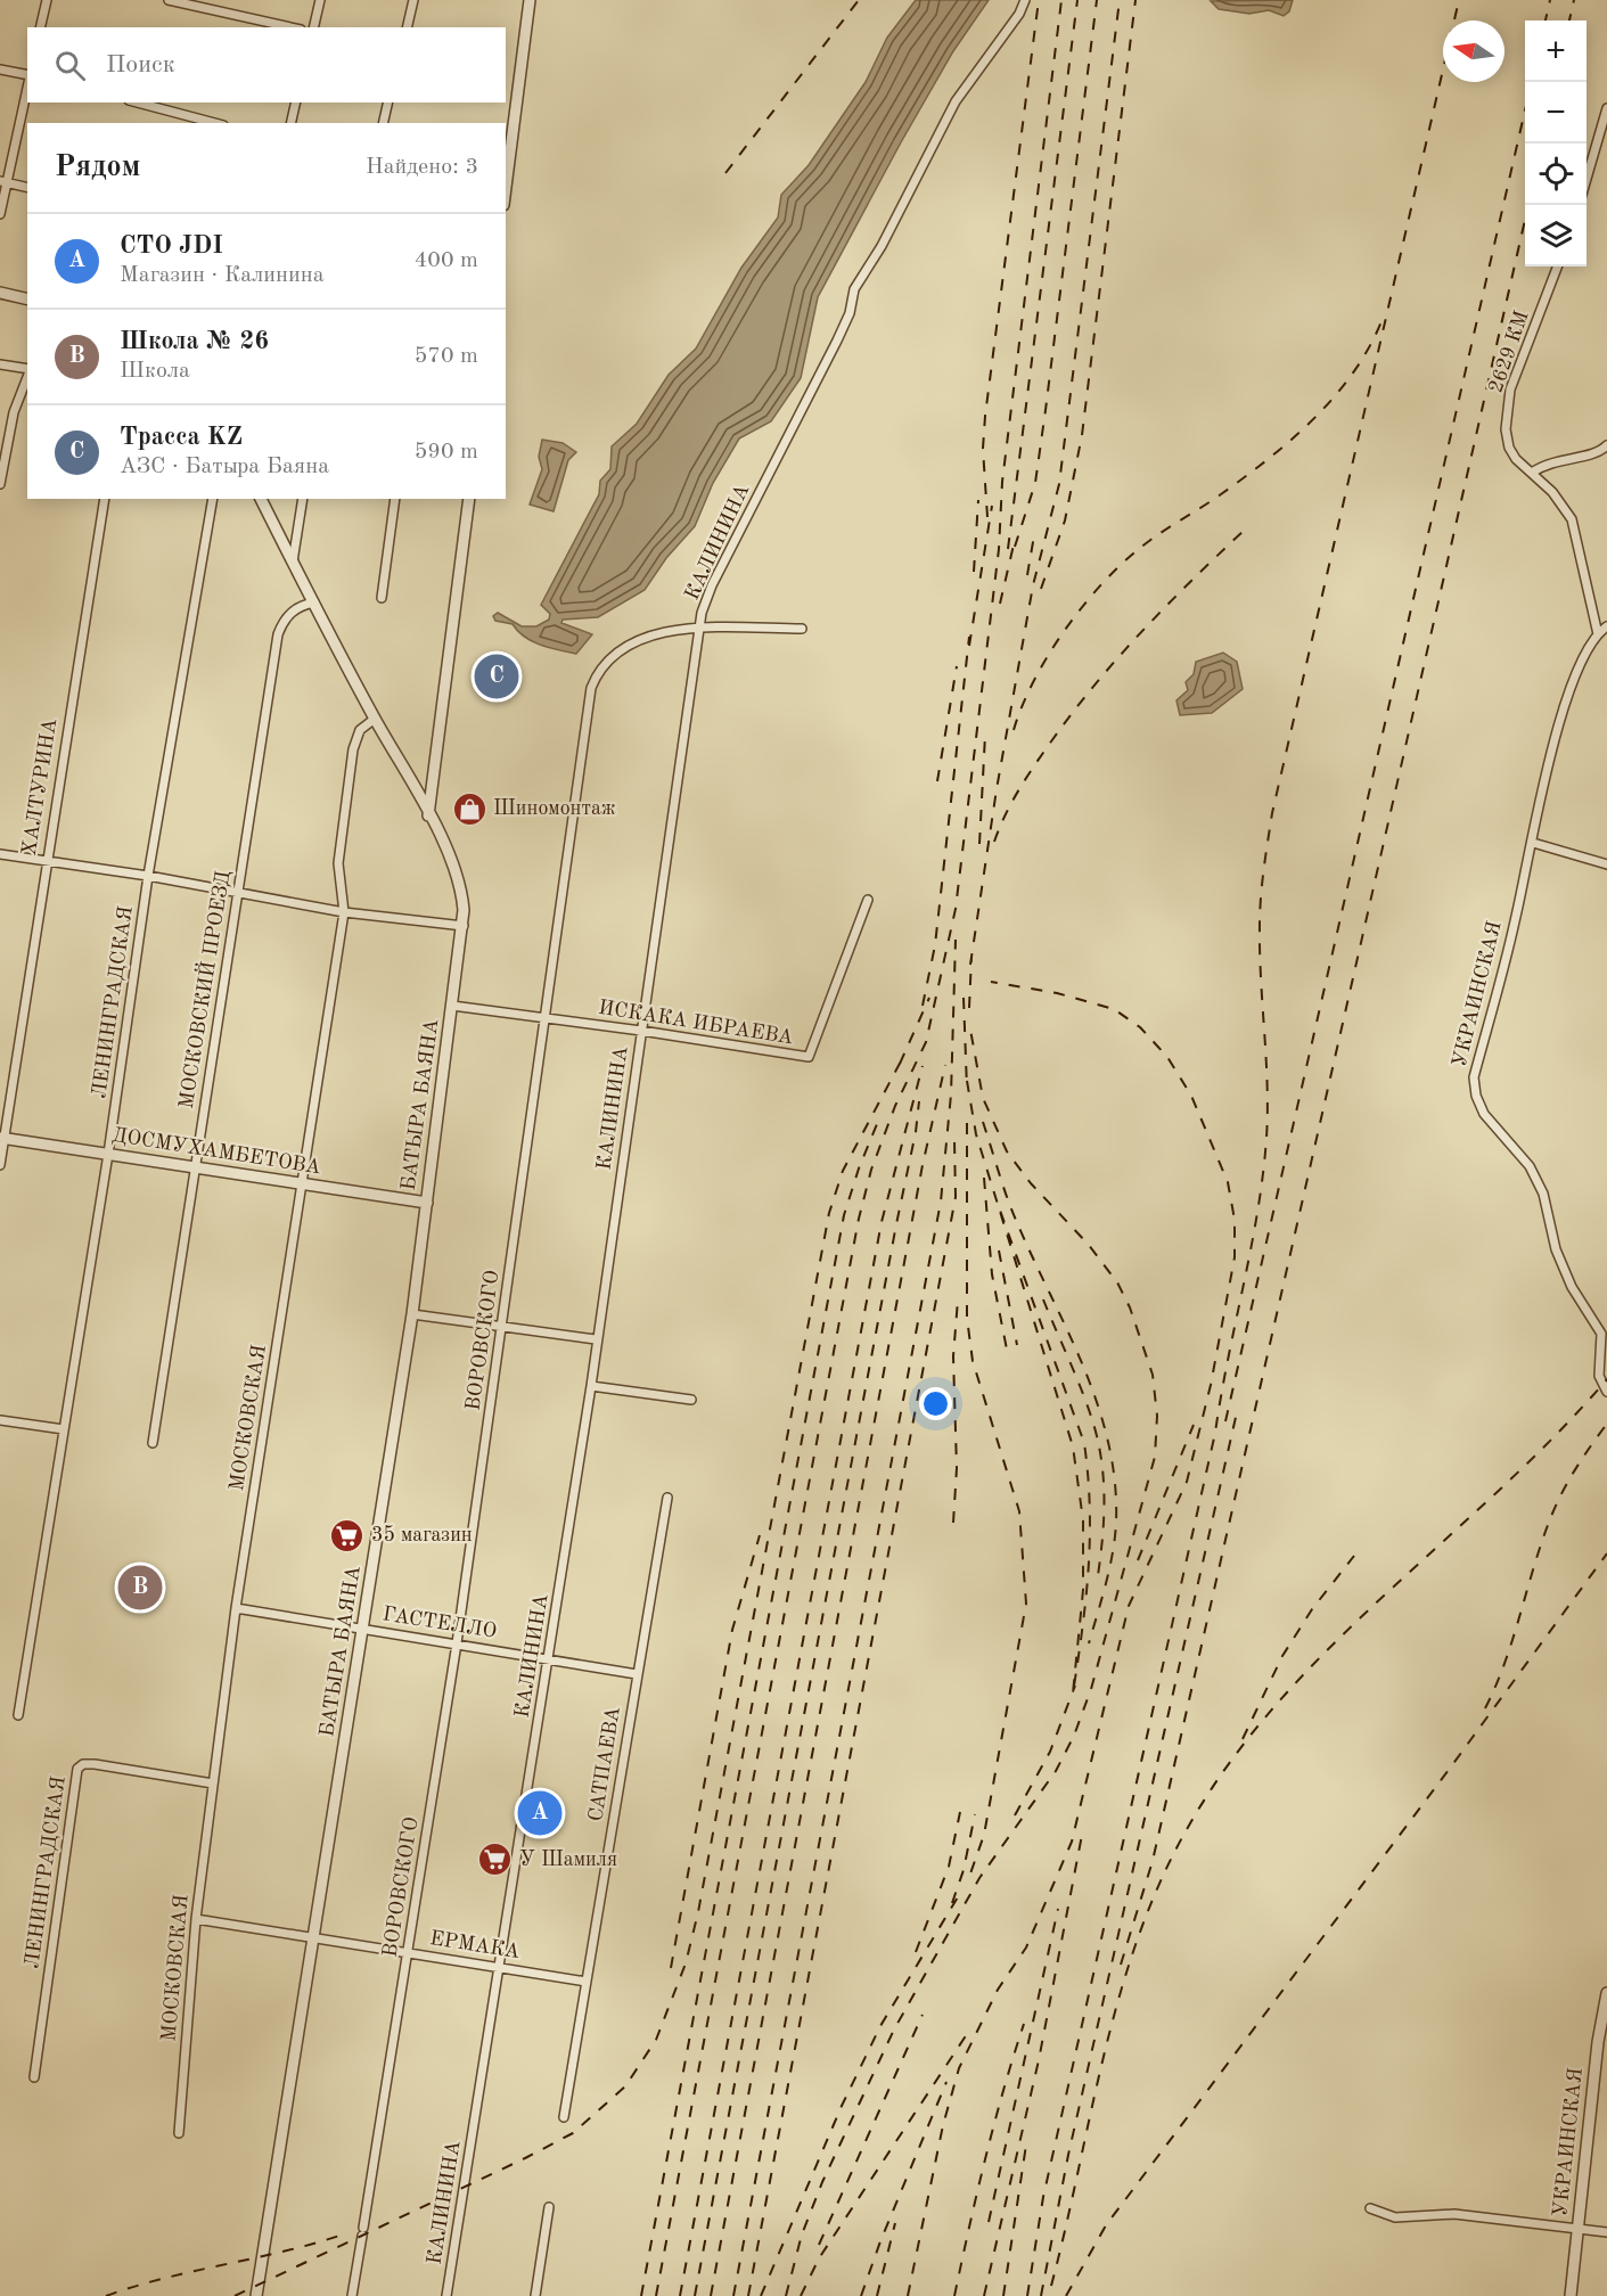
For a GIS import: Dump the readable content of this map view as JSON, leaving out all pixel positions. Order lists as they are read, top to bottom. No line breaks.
{"streets":{"street":["2629 КМ","КАЛИНИНА","ХАЛТУРИНА","МОСКОВСКИЙ ПРОЕЗД","УКРАИНСКАЯ","ЛЕНИНГРАДСКАЯ","ИСКАКА ИБРАЕВА","БАТЫРА БАЯНА","ДОСМУХАМБЕТОВА","ВОРОВСКОГО","МОСКОВСКАЯ","ГАСТЕЛЛО","САТПАЕВА","ЕРМАКА"]},"crossings":[["2629 КМ","УКРАИНСКАЯ"],["КАЛИНИНА","ИСКАКА ИБРАЕВА"],["КАЛИНИНА","ВОРОВСКОГО"],["КАЛИНИНА","ГАСТЕЛЛО"],["КАЛИНИНА","ЕРМАКА"],["ХАЛТУРИНА","ДОСМУХАМБЕТОВА"],["МОСКОВСКИЙ ПРОЕЗД","БАТЫРА БАЯНА"],["МОСКОВСКИЙ ПРОЕЗД","ДОСМУХАМБЕТОВА"],["ЛЕНИНГРАДСКАЯ","ДОСМУХАМБЕТОВА"],["ЛЕНИНГРАДСКАЯ","МОСКОВСКАЯ"],["ИСКАКА ИБРАЕВА","БАТЫРА БАЯНА"],["ИСКАКА ИБРАЕВА","ВОРОВСКОГО"],["БАТЫРА БАЯНА","ДОСМУХАМБЕТОВА"],["БАТЫРА БАЯНА","МОСКОВСКАЯ"],["БАТЫРА БАЯНА","ГАСТЕЛЛО"],["БАТЫРА БАЯНА","ЕРМАКА"],["ДОСМУХАМБЕТОВА","МОСКОВСКАЯ"],["ВОРОВСКОГО","ГАСТЕЛЛО"],["ВОРОВСКОГО","ЕРМАКА"],["МОСКОВСКАЯ","ГАСТЕЛЛО"],["МОСКОВСКАЯ","ЕРМАКА"],["ГАСТЕЛЛО","САТПАЕВА"],["САТПАЕВА","ЕРМАКА"]],"places":{"shop":["Шиномонтаж"],"supermarket":["35 магазин","У Шамиля"]},"north":"left","page":{"map_buttons":["+","−"],"search":"Поиск","heading":["Рядом","Найдено: 3"],"list":[{"mark":"A","name":"СТО JDI","note":"Магазин · Калинина","value":"400 m"},{"mark":"B","name":"Школа № 26","note":"Школа","value":"570 m"},{"mark":"C","name":"Трасса KZ","note":"АЗС · Батыра Баяна","value":"590 m"}],"pins":["C","B","A"]}}
